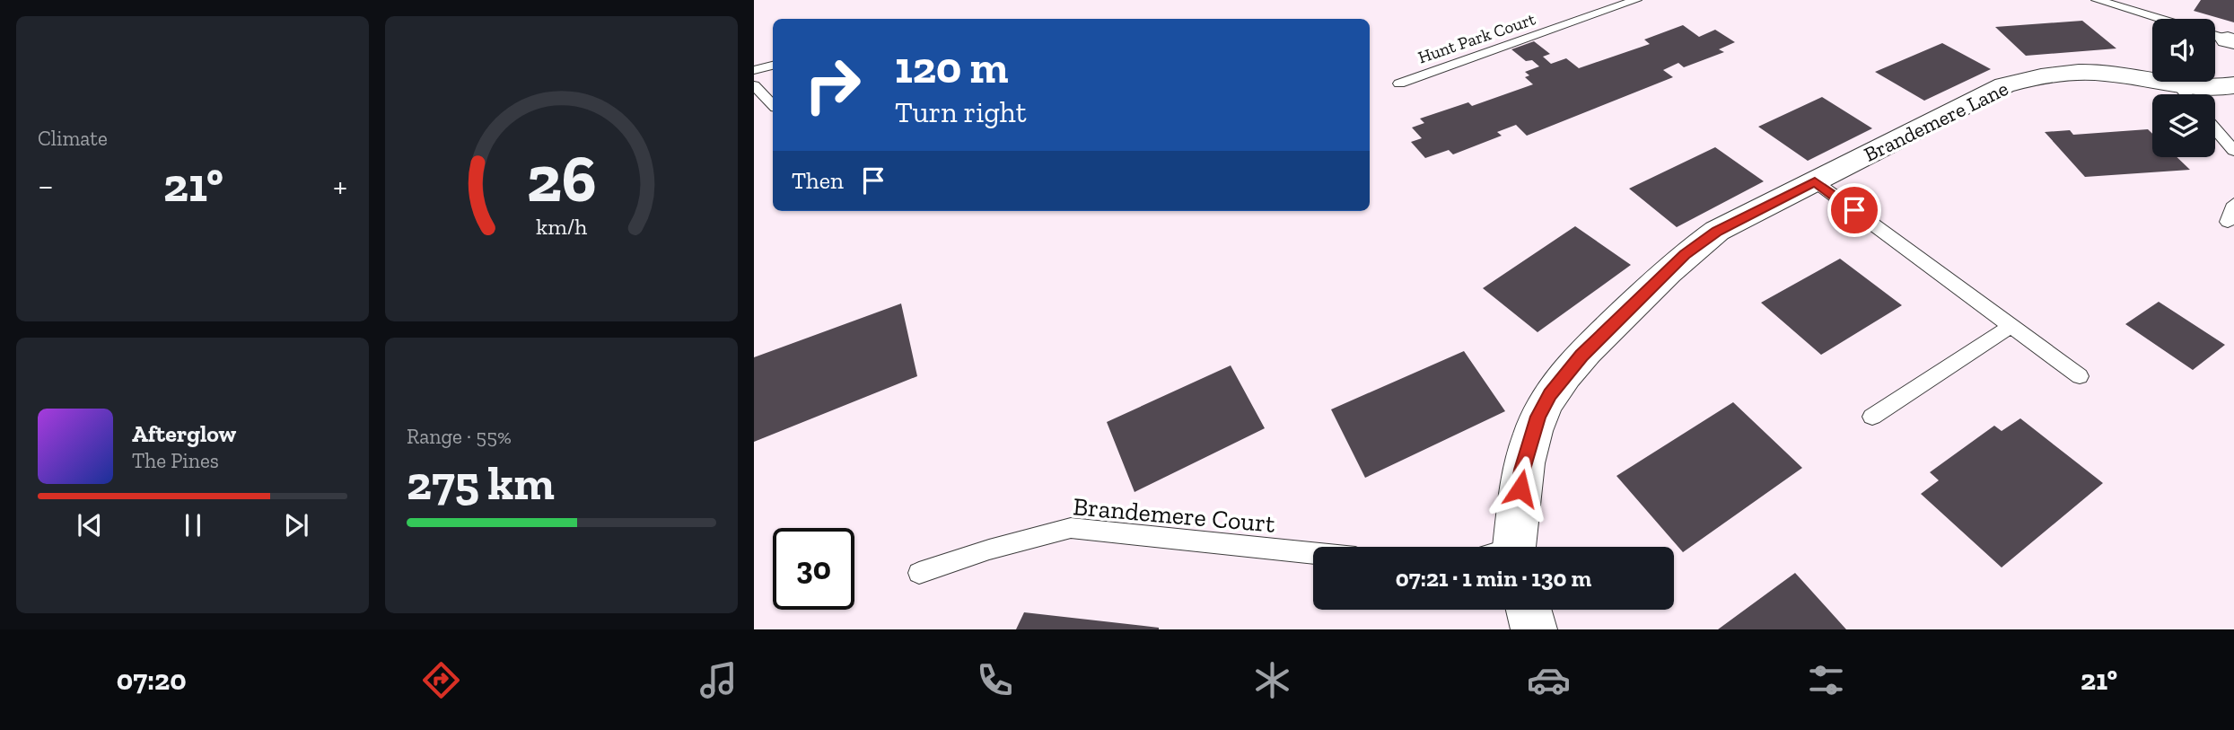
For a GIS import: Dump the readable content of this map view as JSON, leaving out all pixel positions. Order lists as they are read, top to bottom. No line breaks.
{"streets":{"street":["Brandemere Lane"],"lane":["Hunt Park Court","Brandemere Court"]},"page":{"tile":["Climate",["Range · 55%","275 km"]],"turn":["120 m","Turn right"],"then":"Then","heat":["−","21°","+"],"song":["Afterglow","The Pines"],"limit":"30","trip":"07:21 · 1 min · 130 m","tabs":["07:20","21°"],"gauge":["26","km/h"]}}
